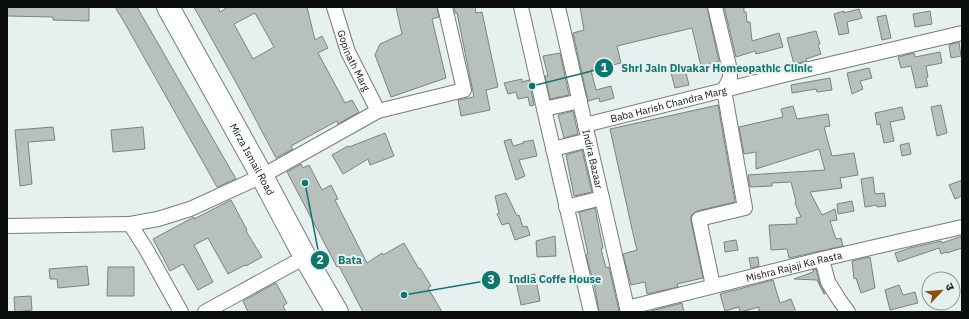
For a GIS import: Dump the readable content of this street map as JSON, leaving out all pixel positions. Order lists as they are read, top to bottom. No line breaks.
{"streets":{"highway":["Mirza Ismail Road"],"street":["Gopinath Marg","Baba Harish Chandra Marg","Indira Bazaar","Mishra Rajaji Ka Rasta"]},"crossings":[["Baba Harish Chandra Marg","Indira Bazaar"],["Indira Bazaar","Mishra Rajaji Ka Rasta"]],"places":["Shri Jain Divakar Homeopathic Clinic","Bata","India Coffe House"],"north":"top right"}
